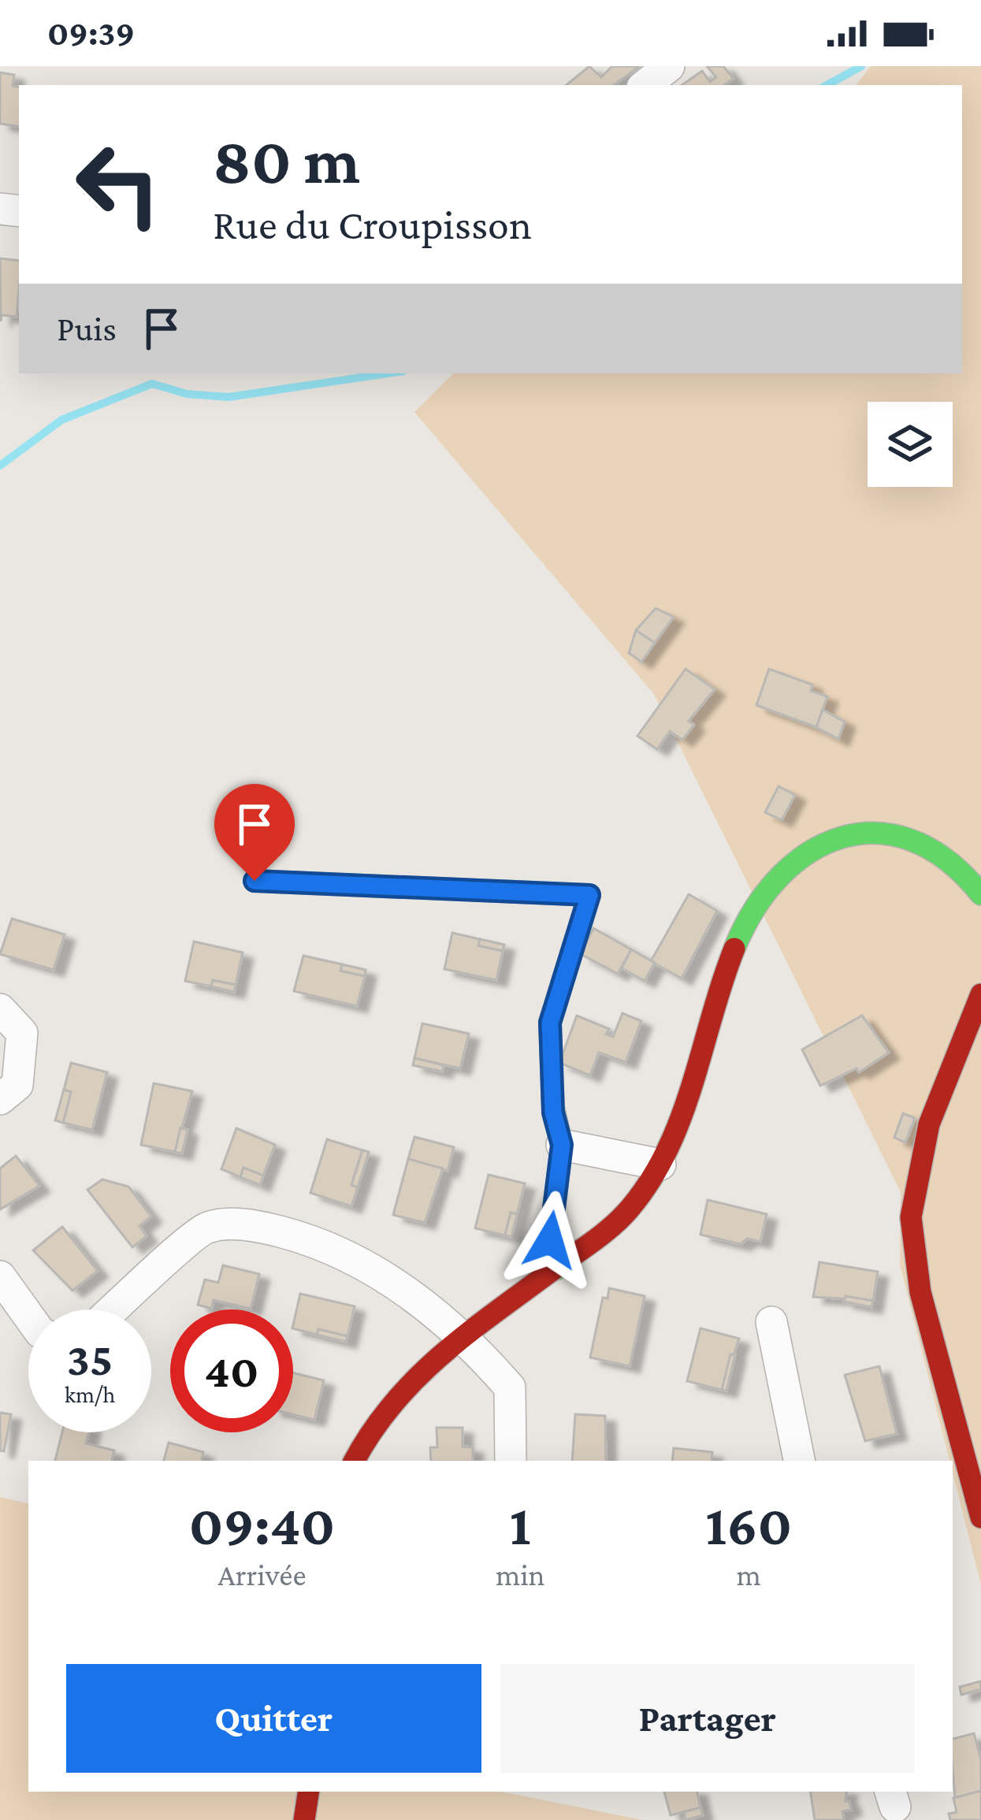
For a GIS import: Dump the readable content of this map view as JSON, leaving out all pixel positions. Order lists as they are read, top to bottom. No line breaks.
{"page":{"status":"09:39","turn":["80 m","Rue du Croupisson"],"then":"Puis","speed":"35 km/h","limit":"40","eta":["09:40","Arrivée","1","min","160","m"],"buttons":["Quitter","Partager"]}}
